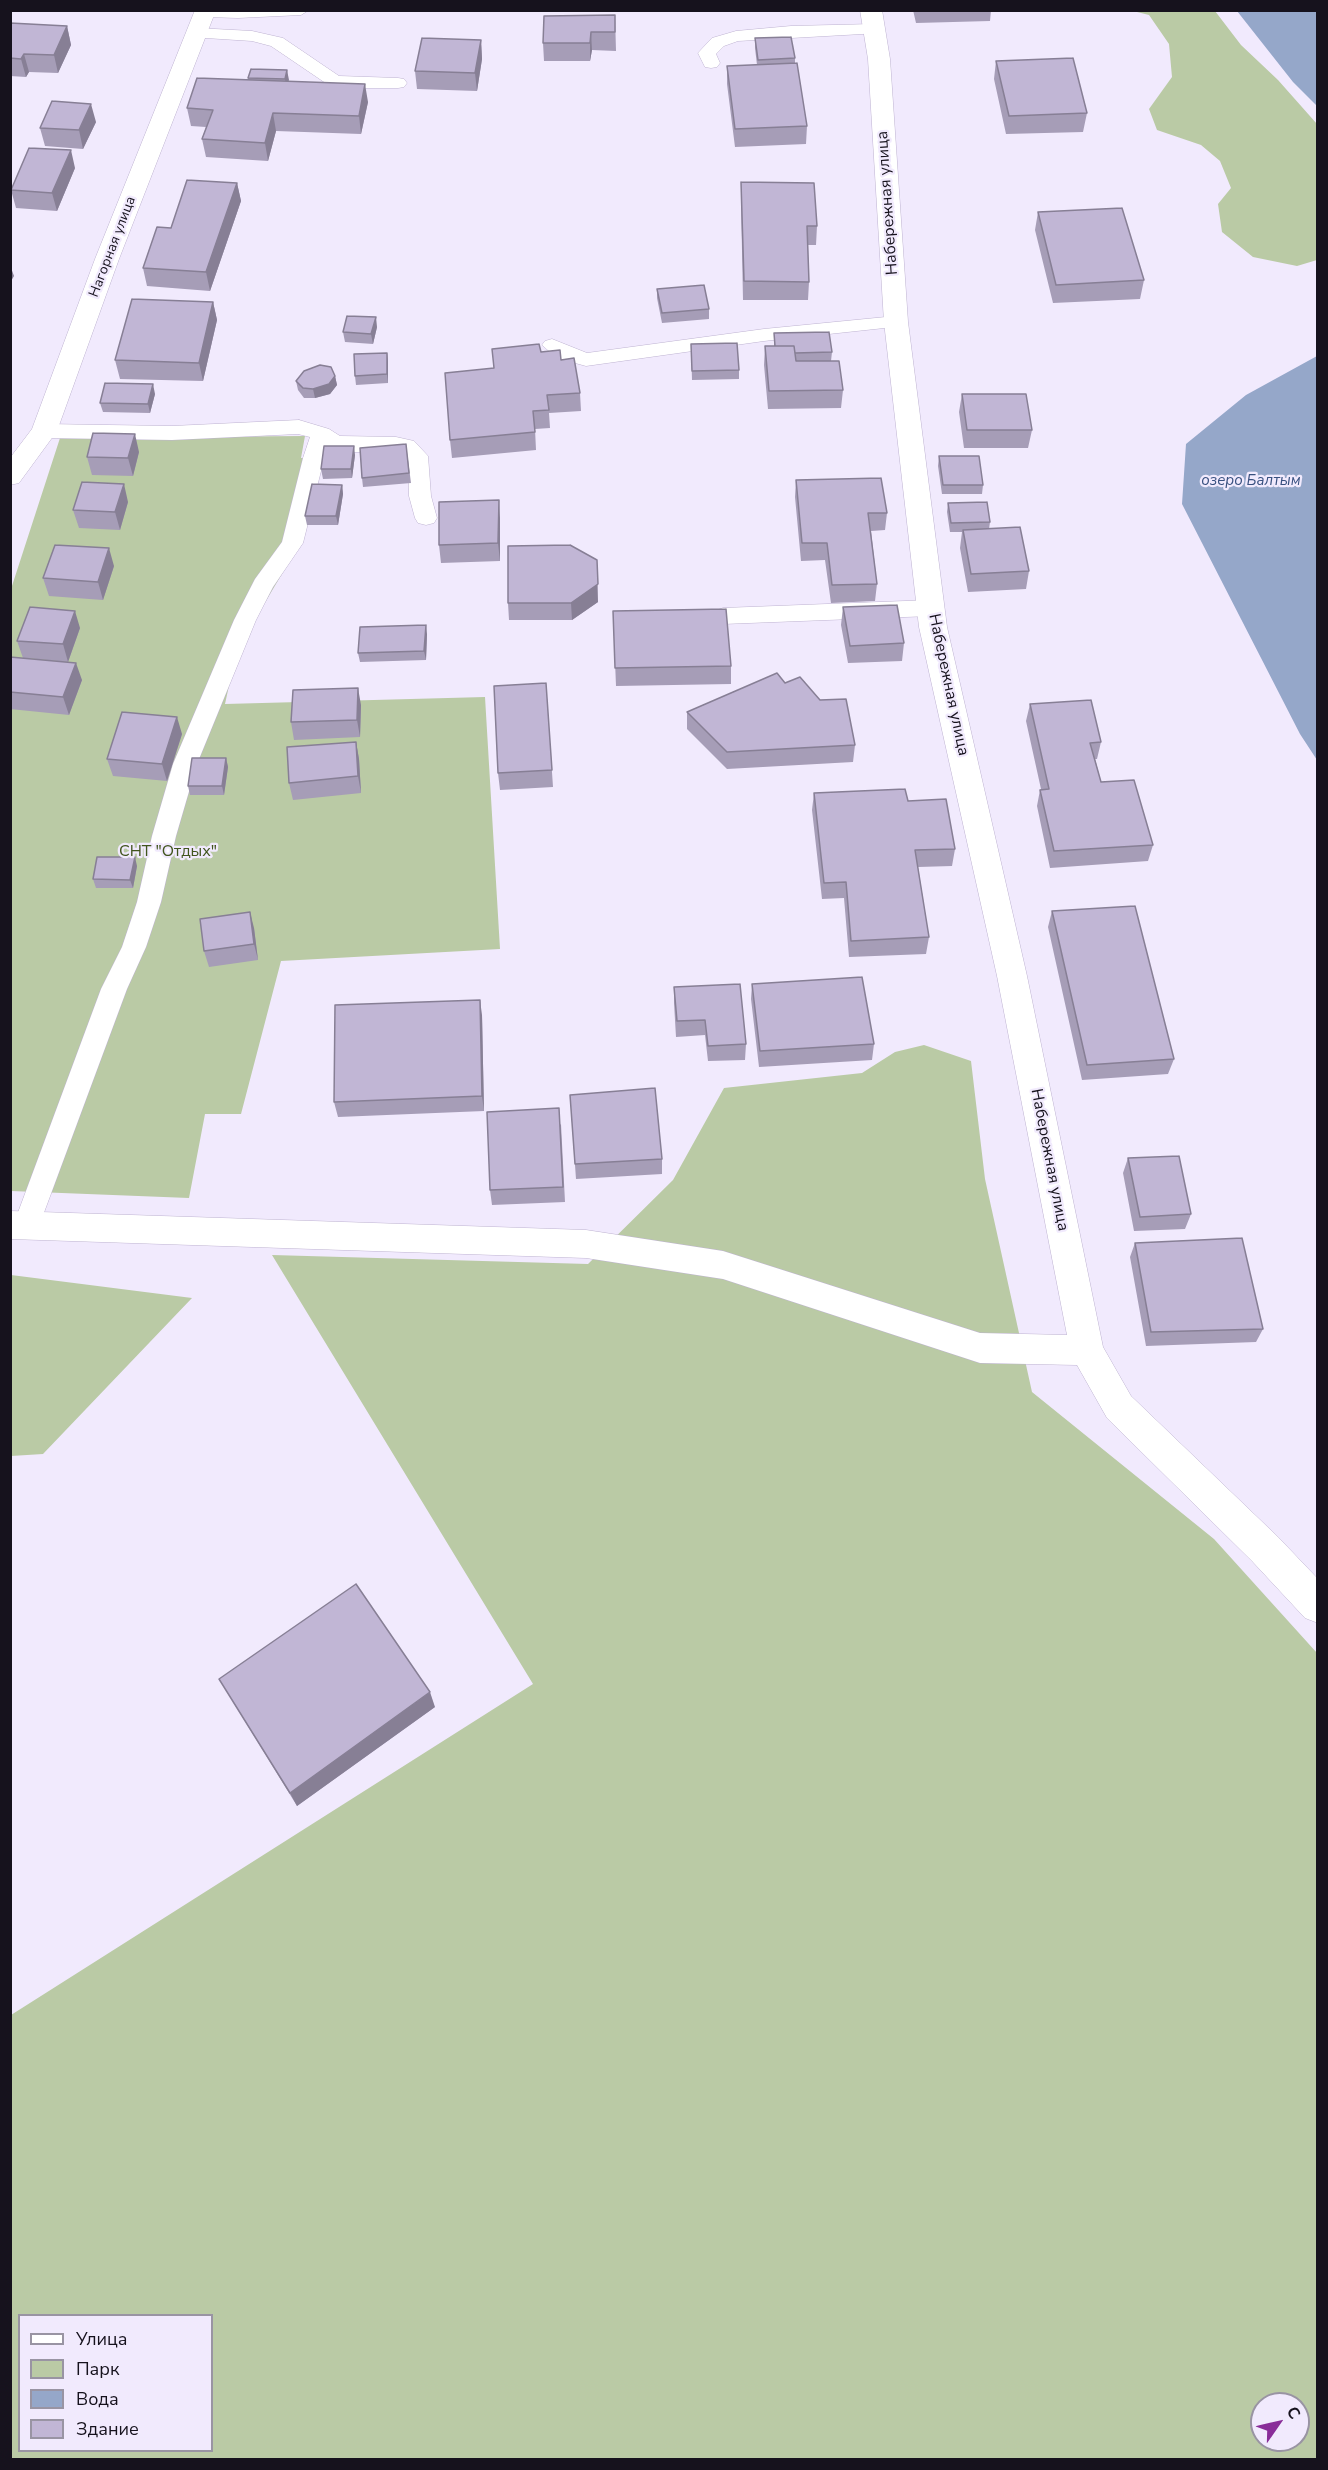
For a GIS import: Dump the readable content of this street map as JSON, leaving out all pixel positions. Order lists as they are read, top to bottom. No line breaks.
{"streets":{"street":["Набережная улица","Нагорная улица"]},"water":["озеро Балтым"],"parks":["СНТ \"Отдых\""],"legend":["Улица","Парк","Вода","Здание"],"north":"top right"}
